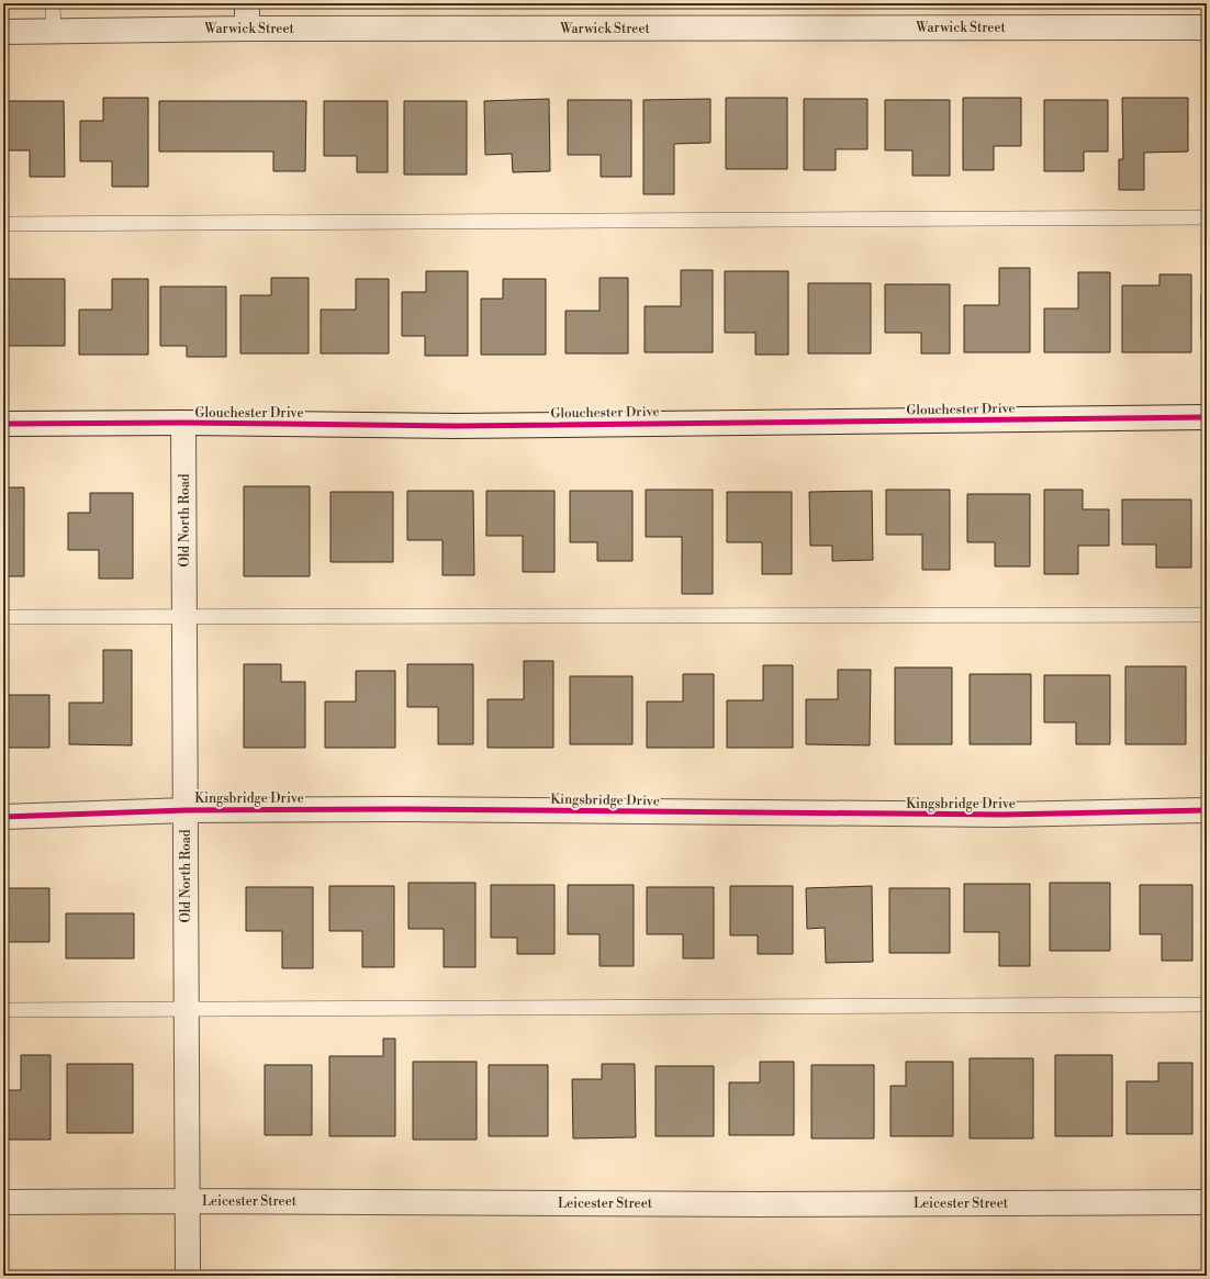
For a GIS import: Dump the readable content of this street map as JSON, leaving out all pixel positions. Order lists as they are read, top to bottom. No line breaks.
{"streets":{"street":["Warwick Street","Glouchester Drive","Old North Road","Kingsbridge Drive","Leicester Street"]},"crossings":[["Glouchester Drive","Old North Road"],["Old North Road","Kingsbridge Drive"],["Old North Road","Leicester Street"]]}
